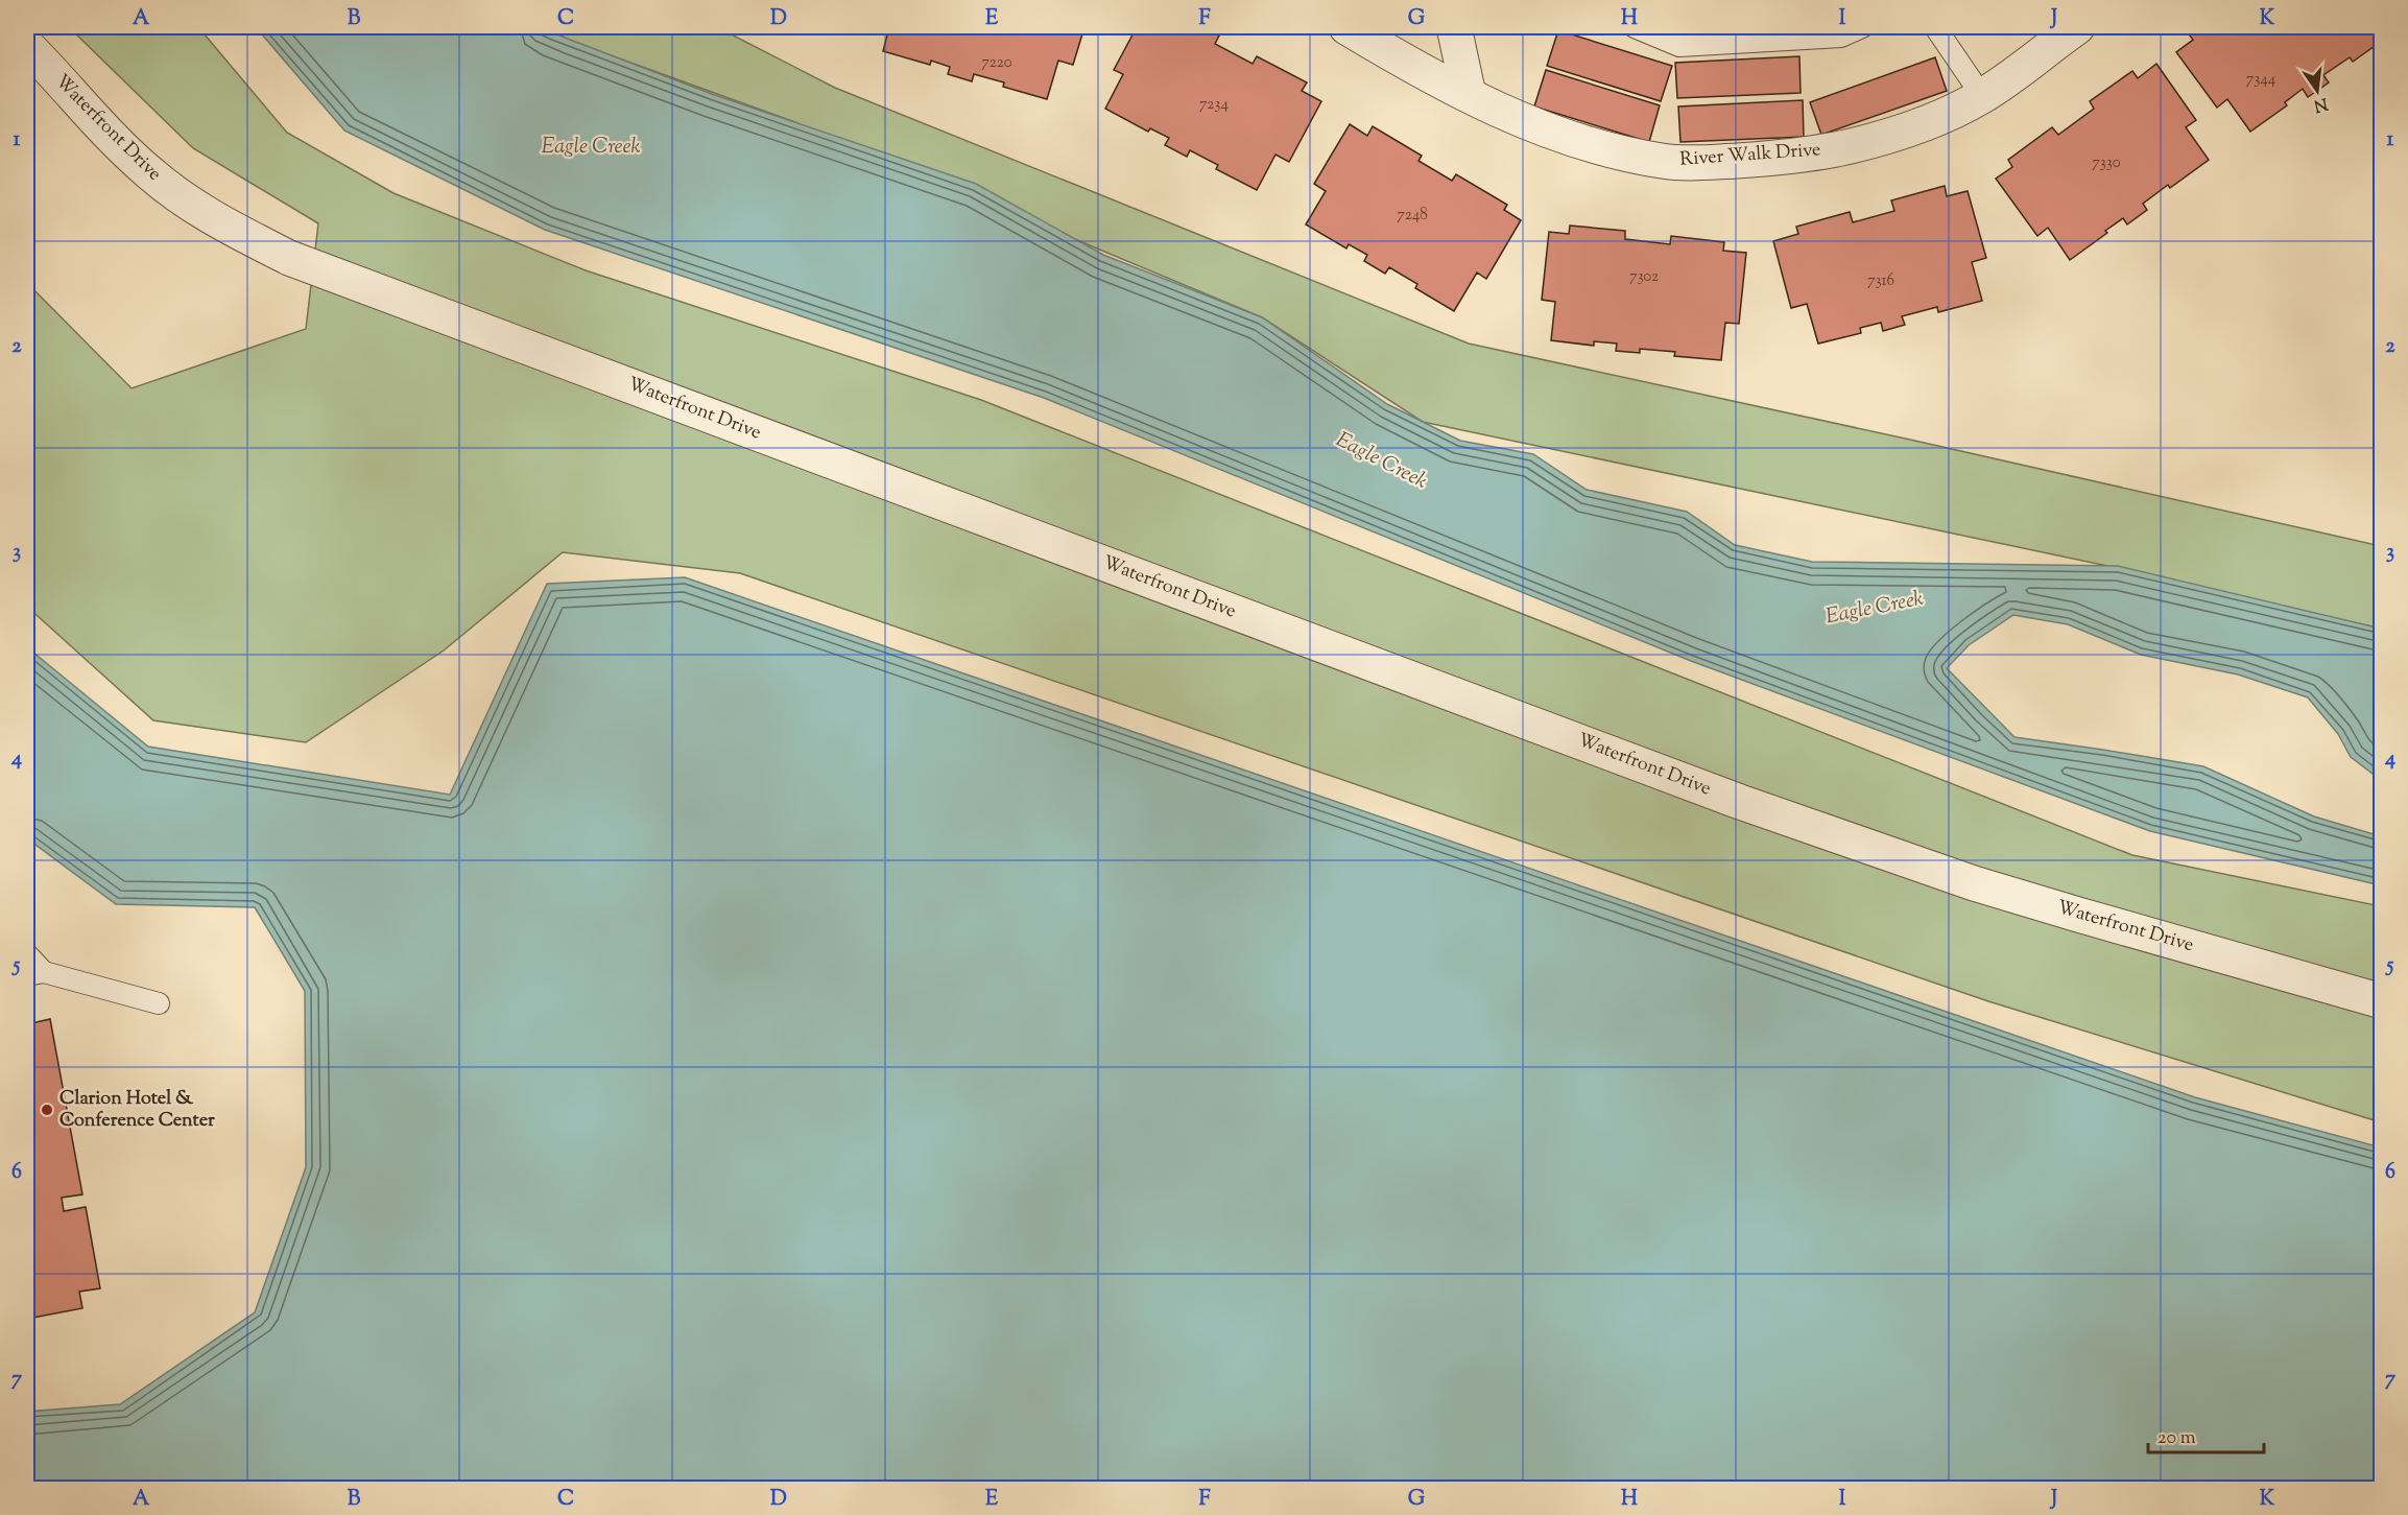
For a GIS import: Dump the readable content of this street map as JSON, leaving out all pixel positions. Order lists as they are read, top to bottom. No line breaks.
{"streets":{"street":["Waterfront Drive","River Walk Drive"]},"water":["Eagle Creek"],"places":["Clarion Hotel & Conference Center"],"house_numbers":["7220","7344","7234","7330","7248","7302","7316"],"scale_bar":"20 m","north":"bottom","grid":{"columns":["A","B","C","D","E","F","G","H","I","J","K"],"rows":["1","2","3","4","5","6","7"]}}
